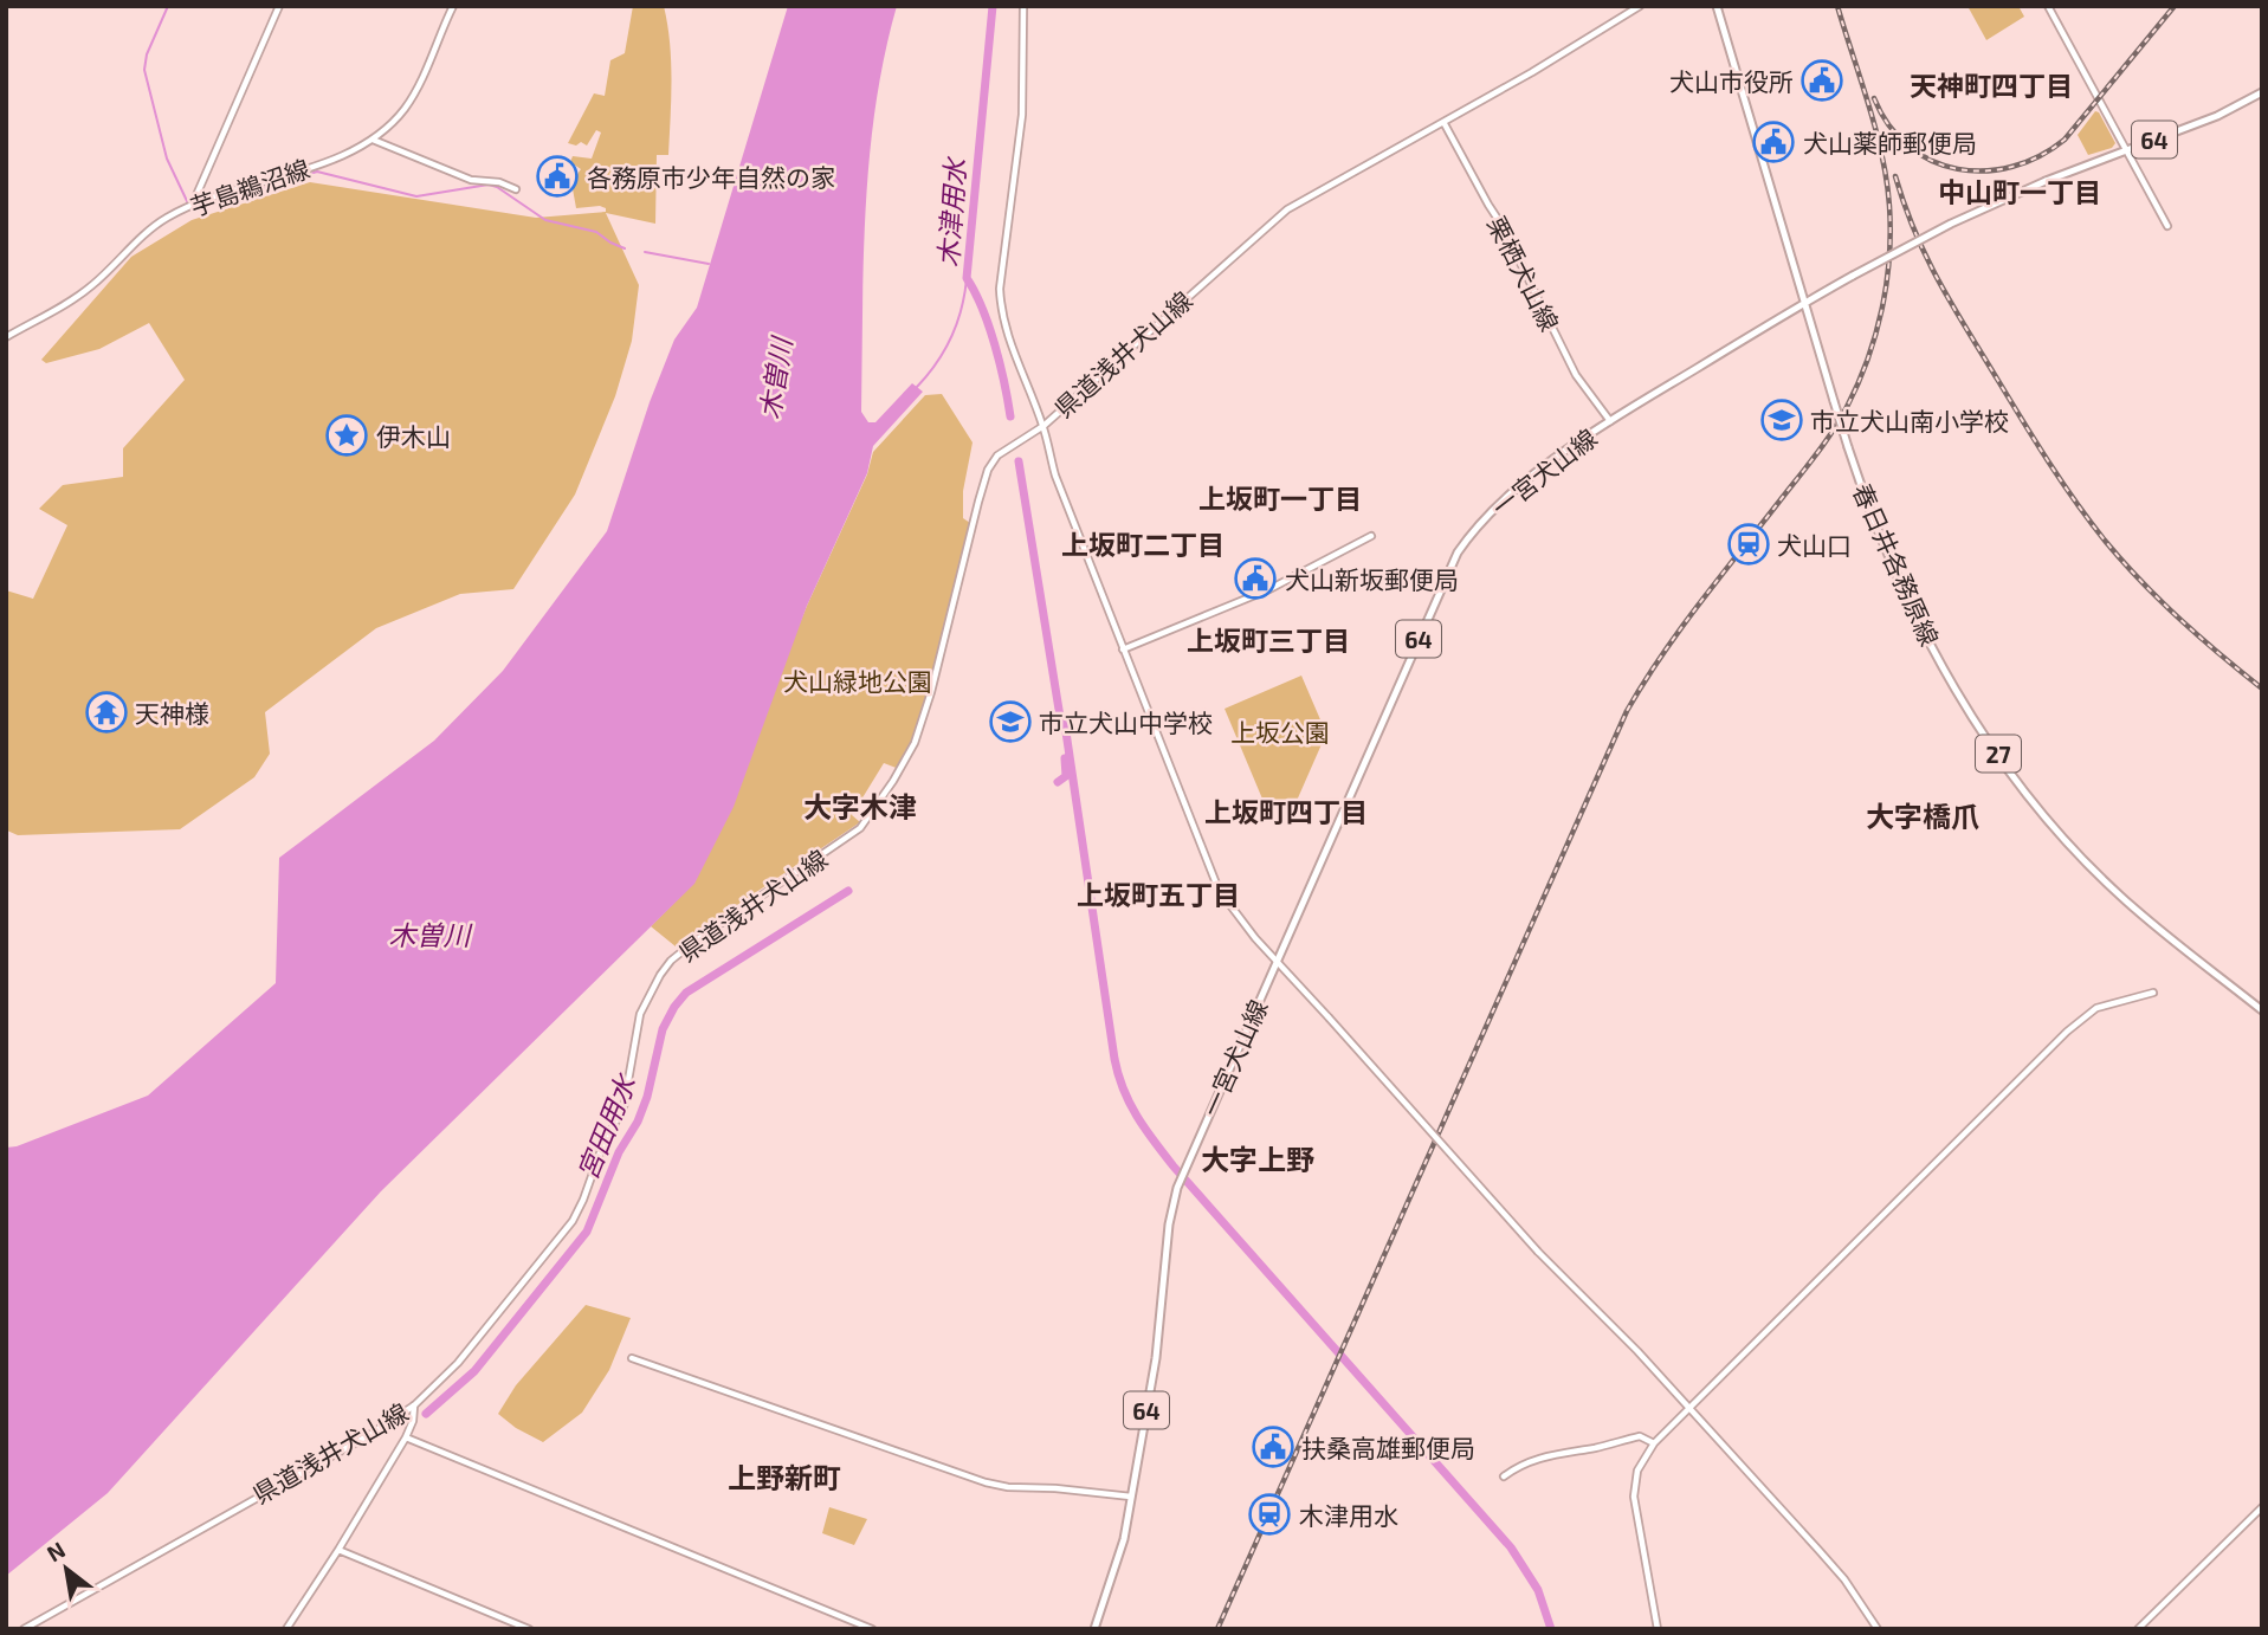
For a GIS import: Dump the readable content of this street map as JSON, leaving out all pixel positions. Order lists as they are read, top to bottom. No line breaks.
{"streets":{"main road":["64","一宮犬山線","春日井各務原線","27"],"street":["芋島鵜沼線","栗栖犬山線","県道浅井犬山線"]},"crossings":[["栗栖犬山線","県道浅井犬山線"],["栗栖犬山線","一宮犬山線"],["一宮犬山線","春日井各務原線"]],"districts":["天神町四丁目","中山町一丁目","上坂町一丁目","上坂町二丁目","上坂町三丁目","大字木津","上坂町四丁目","大字橋爪","上坂町五丁目","大字上野","上野新町"],"water":["木津用水","木曽川","宮田用水"],"parks":["犬山緑地公園","上坂公園"],"places":{"public building":["犬山市役所","犬山薬師郵便局","各務原市少年自然の家","犬山新坂郵便局","扶桑高雄郵便局"],"school or university":["市立犬山南小学校","市立犬山中学校"],"place":["伊木山"],"station":["犬山口","木津用水"],"temple":["天神様"]},"north":"top left"}
